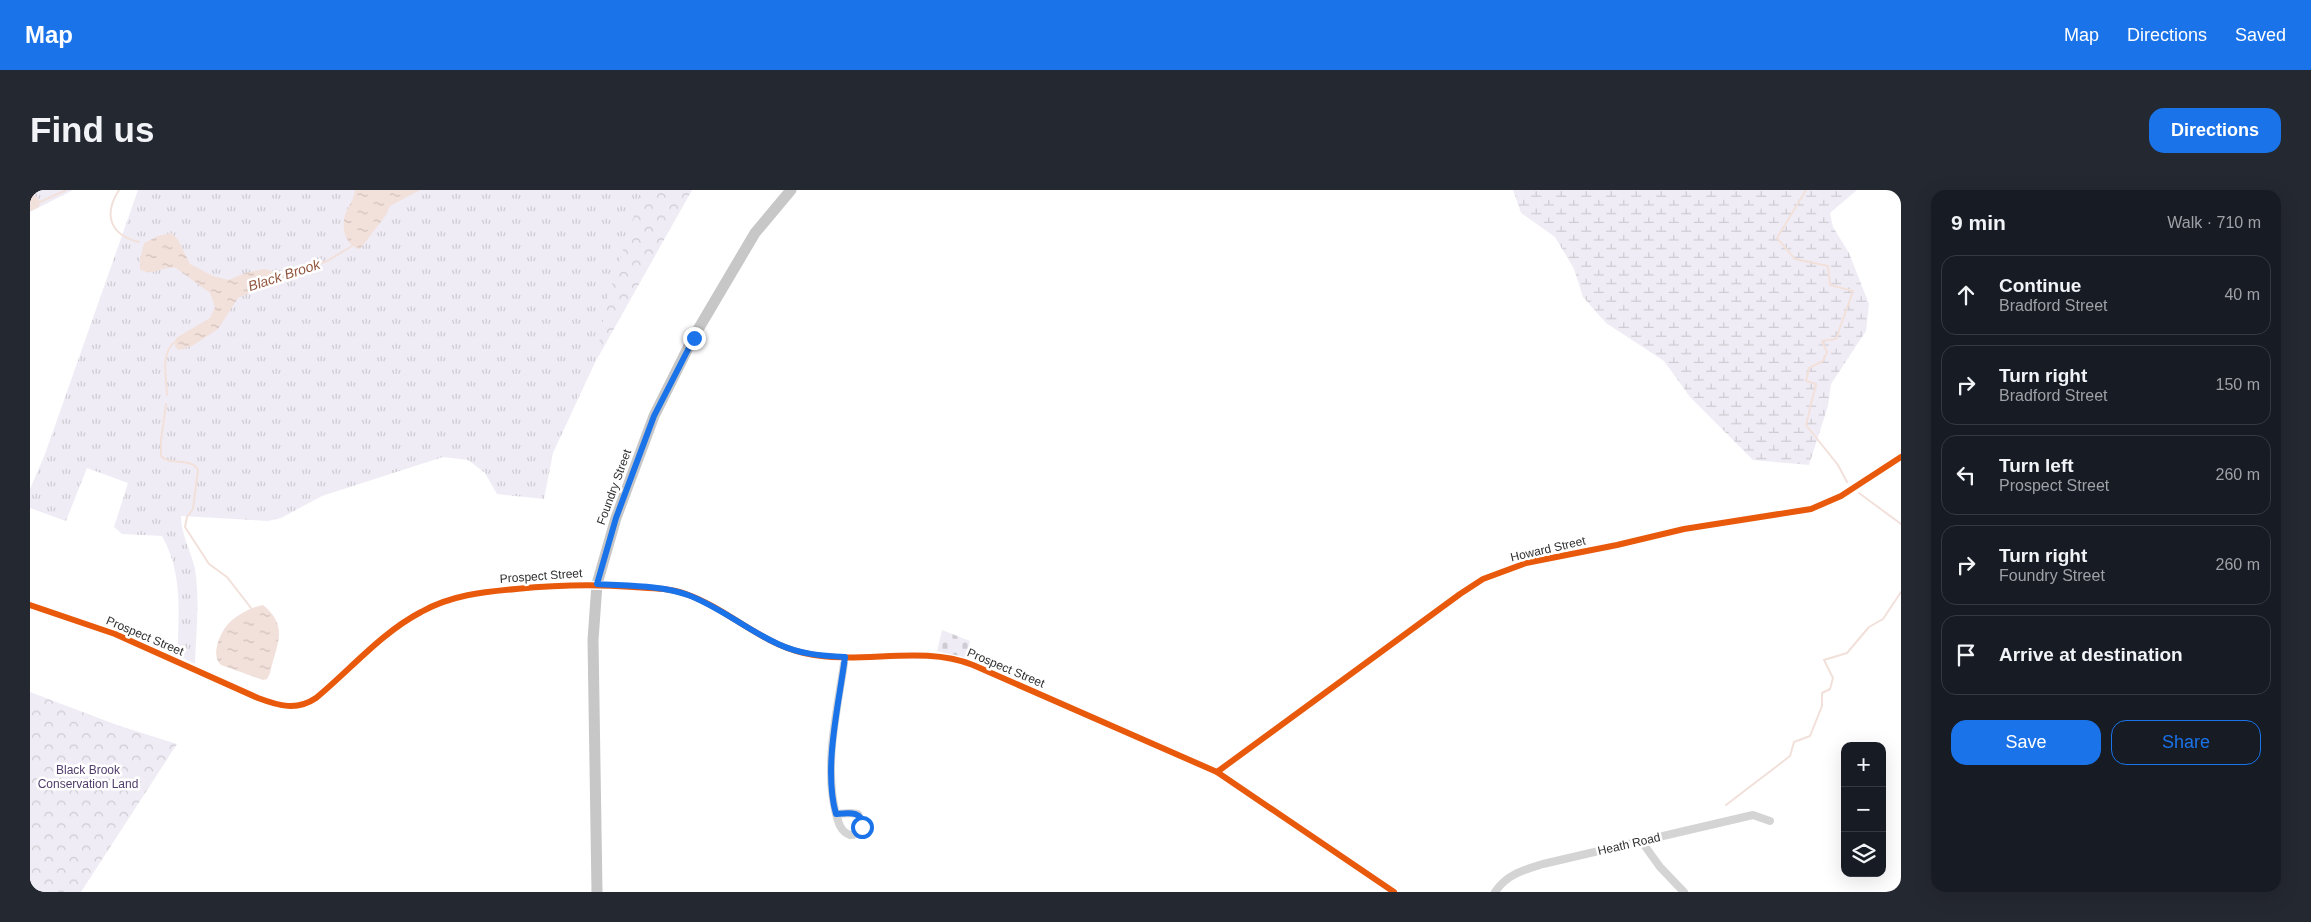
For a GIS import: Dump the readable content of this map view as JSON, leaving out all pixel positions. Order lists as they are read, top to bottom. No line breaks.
{"streets":{"main road":["Foundry Street"],"street":["Howard Street","Prospect Street","Heath Road"]},"crossings":[["Foundry Street","Prospect Street"],["Howard Street","Prospect Street"]],"water":["Black Brook"],"parks":["Black Brook Conservation Land"],"page":{"header":"Map","nav":["Map","Directions","Saved"],"buttons":["Directions",["Save","Share"]],"title":"Find us","heading":["9 min","Walk · 710 m"],"list":[["Continue","Bradford Street","40 m"],["Turn right","Bradford Street","150 m"],["Turn left","Prospect Street","260 m"],["Turn right","Foundry Street","260 m"],"Arrive at destination"],"map_buttons":["+","−"]}}
